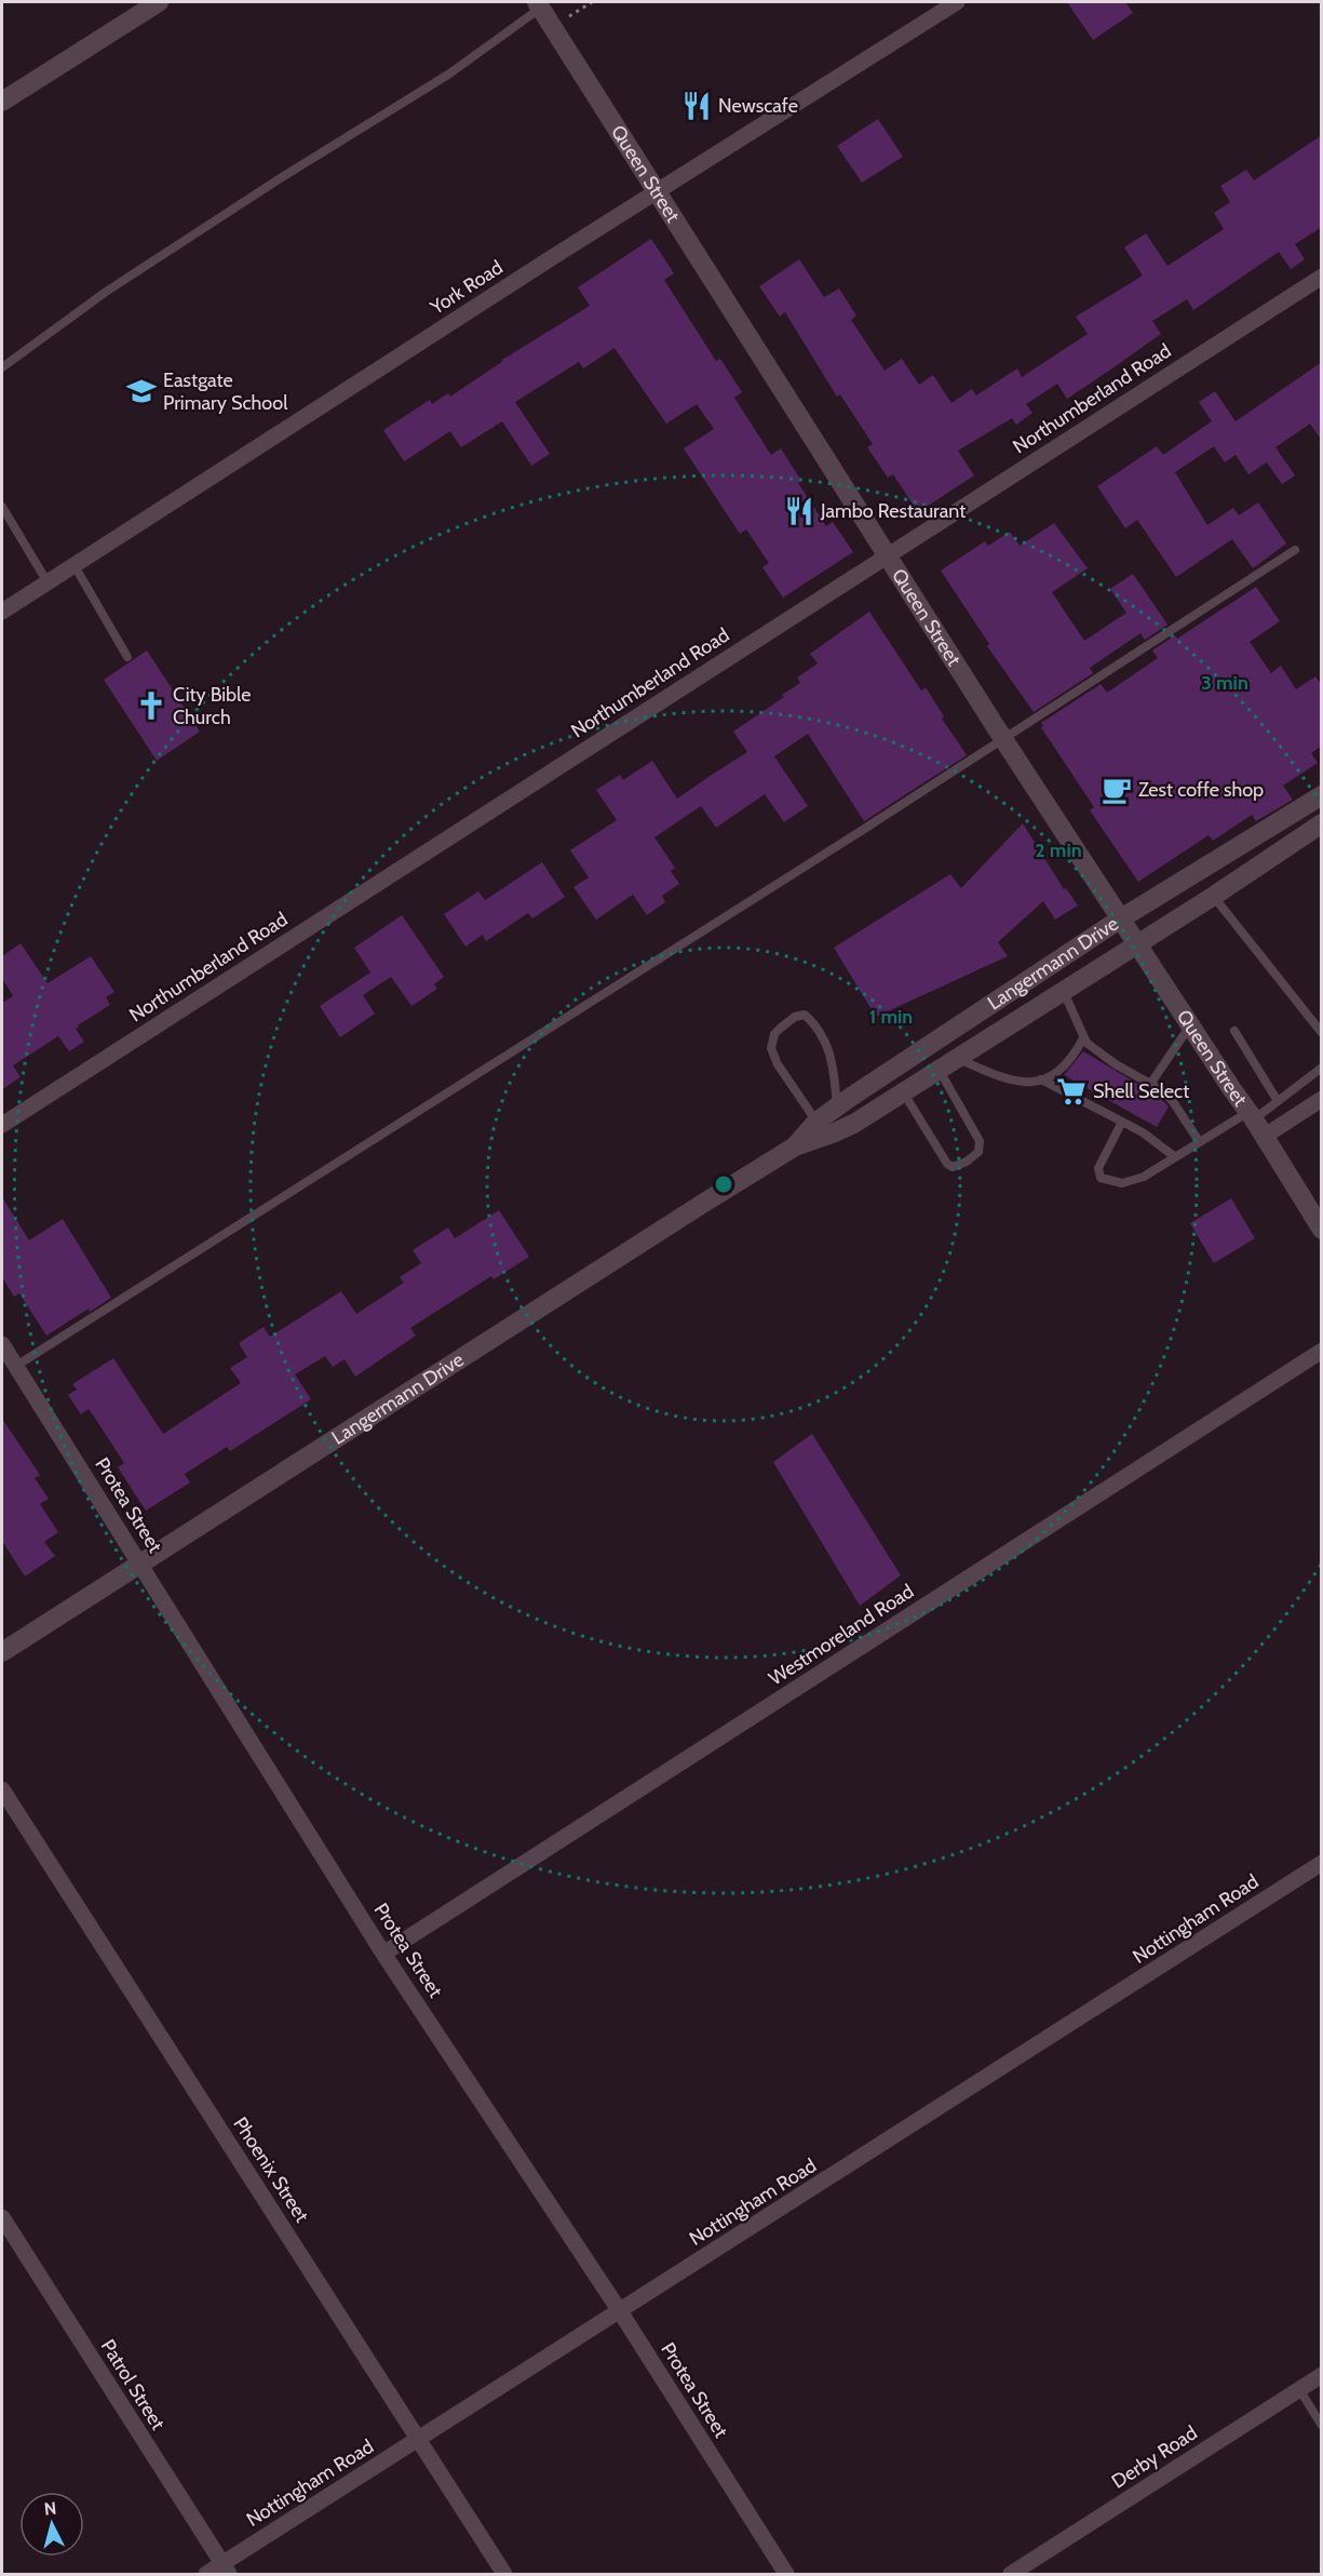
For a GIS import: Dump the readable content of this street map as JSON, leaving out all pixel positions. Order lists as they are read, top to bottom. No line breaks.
{"streets":{"main road":["Queen Street","Langermann Drive"],"street":["York Road","Northumberland Road","Protea Street","Westmoreland Road","Nottingham Road","Phoenix Street","Patrol Street","Derby Road"]},"crossings":[["Queen Street","York Road"],["Queen Street","Northumberland Road"],["Queen Street","Langermann Drive"],["Langermann Drive","Protea Street"],["Protea Street","Westmoreland Road"],["Protea Street","Nottingham Road"],["Nottingham Road","Phoenix Street"],["Nottingham Road","Patrol Street"]],"places":{"restaurant":["Newscafe","Jambo Restaurant"],"school or university":["Eastgate Primary School"],"church":["City Bible Church"],"cafe":["Zest coffe shop"],"supermarket":["Shell Select"]},"north":"top","rings":["3 min","2 min","1 min"]}
